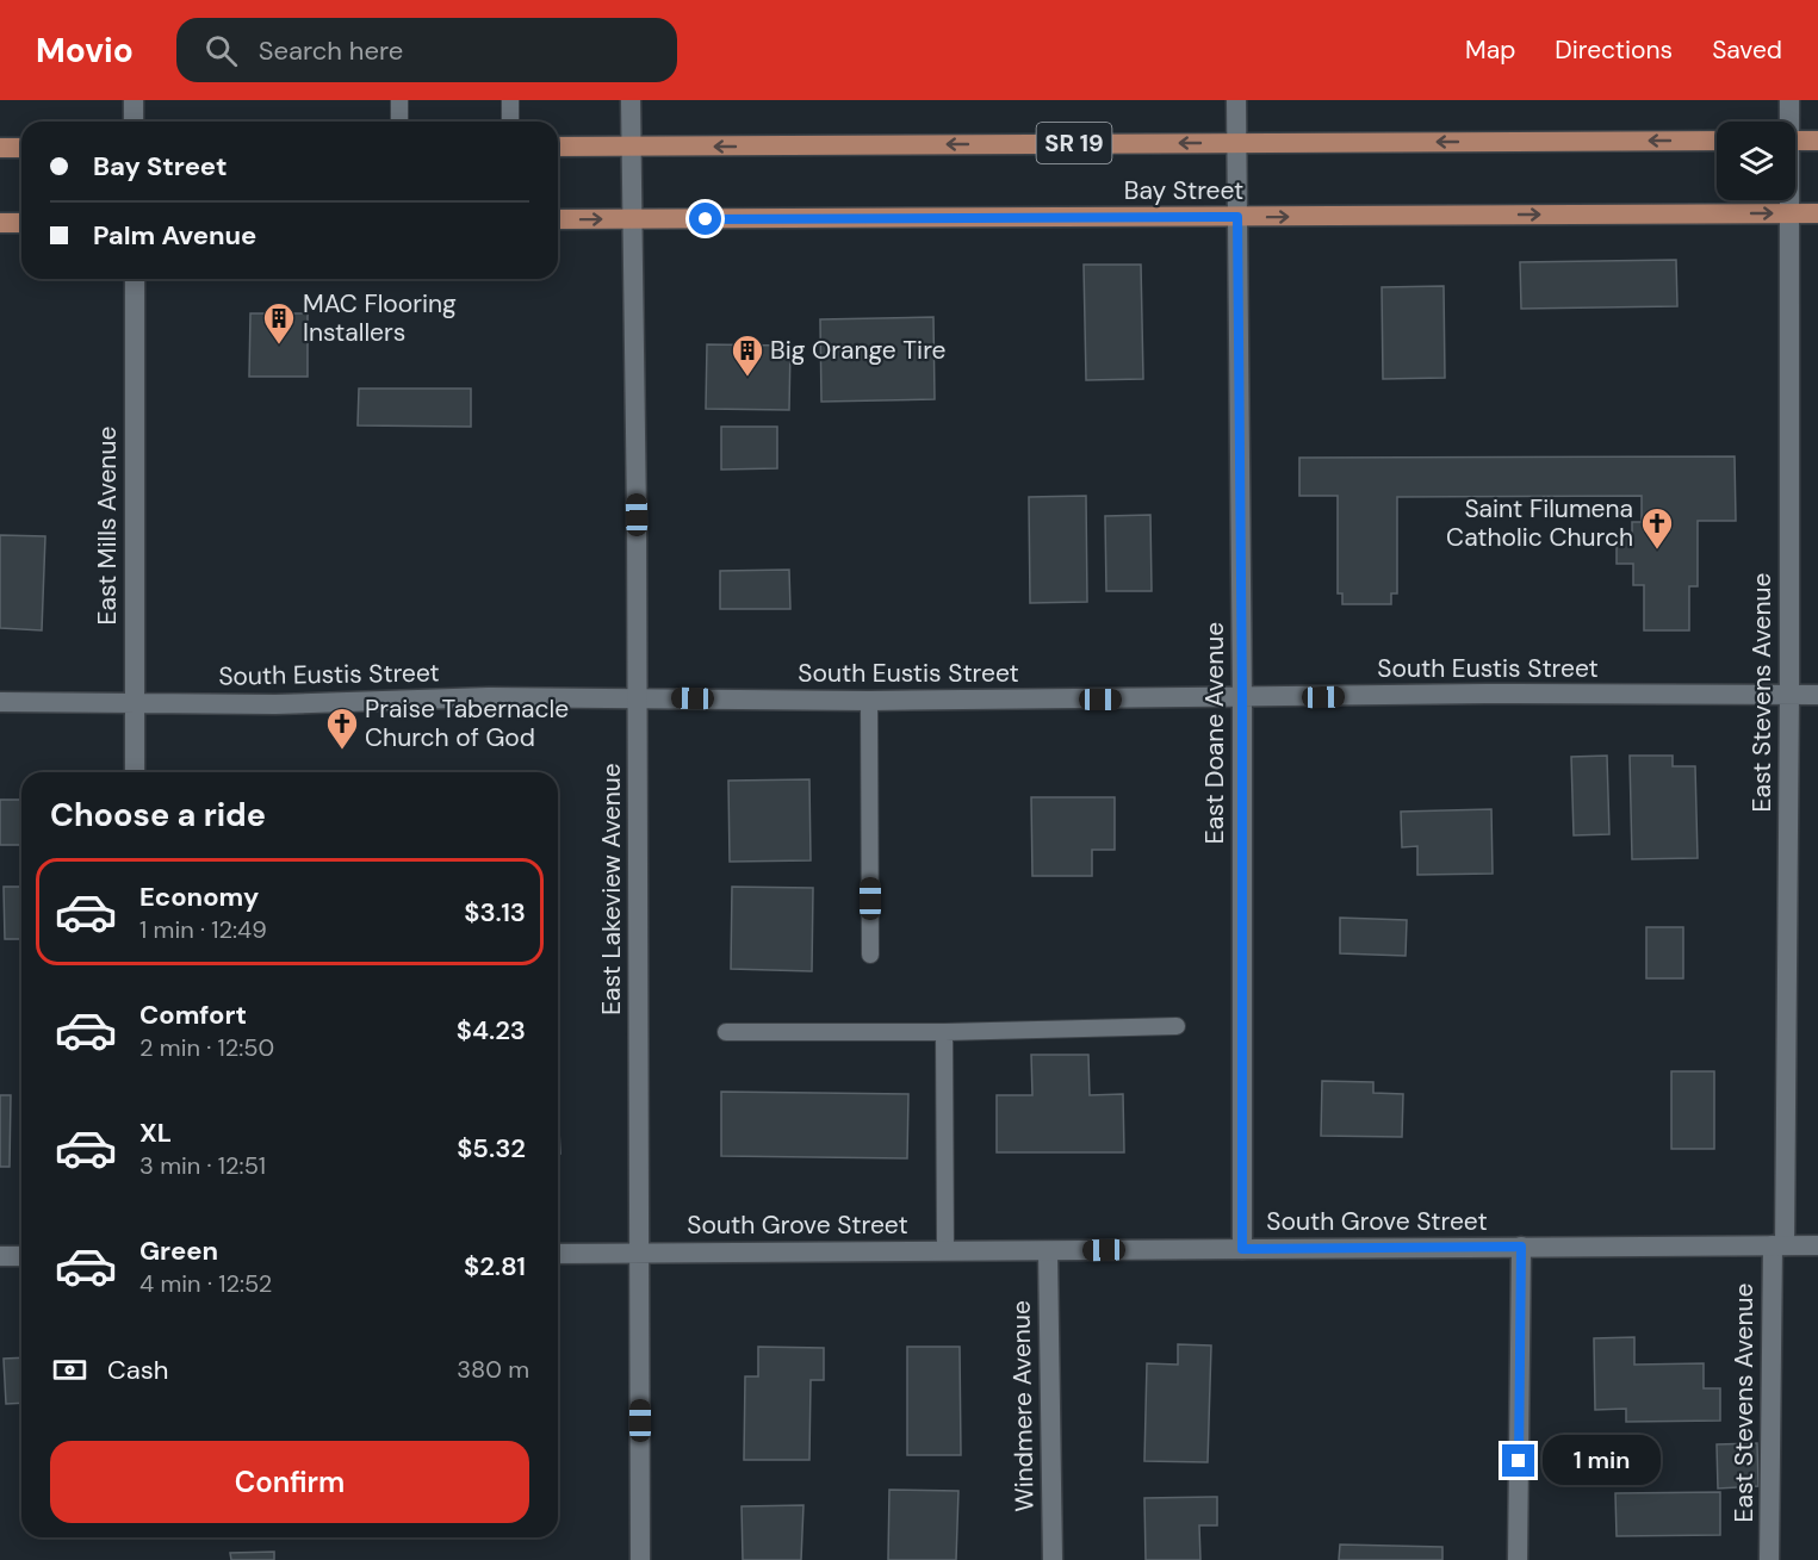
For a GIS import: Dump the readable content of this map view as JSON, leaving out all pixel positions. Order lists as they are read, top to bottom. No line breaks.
{"streets":{"main road":["SR 19","Bay Street"],"street":["East Mills Avenue","South Eustis Street","East Stevens Avenue","East Doane Avenue","East Lakeview Avenue","South Grove Street","Windmere Avenue"]},"crossings":[["Bay Street","East Stevens Avenue"],["Bay Street","East Doane Avenue"],["Bay Street","East Lakeview Avenue"],["East Mills Avenue","South Eustis Street"],["South Eustis Street","East Stevens Avenue"],["South Eustis Street","East Doane Avenue"],["South Eustis Street","East Lakeview Avenue"],["East Stevens Avenue","South Grove Street"],["East Doane Avenue","South Grove Street"],["East Lakeview Avenue","South Grove Street"],["South Grove Street","Windmere Avenue"]],"places":{"building":["MAC Flooring Installers","Big Orange Tire"],"church":["Saint Filumena Catholic Church","Praise Tabernacle Church of God"]},"page":{"header":"Movio","search":"Search here","nav":["Map","Directions","Saved"],"banner":["Bay Street","Palm Avenue"],"heading":"Choose a ride","list":[{"name":"Economy","note":"1 min · 12:49","value":"$3.13"},{"name":"Comfort","note":"2 min · 12:50","value":"$4.23"},{"name":"XL","note":"3 min · 12:51","value":"$5.32"},{"name":"Green","note":"4 min · 12:52","value":"$2.81"}],"pay":["Cash","380 m"],"buttons":"Confirm","bubble":"1 min"}}
